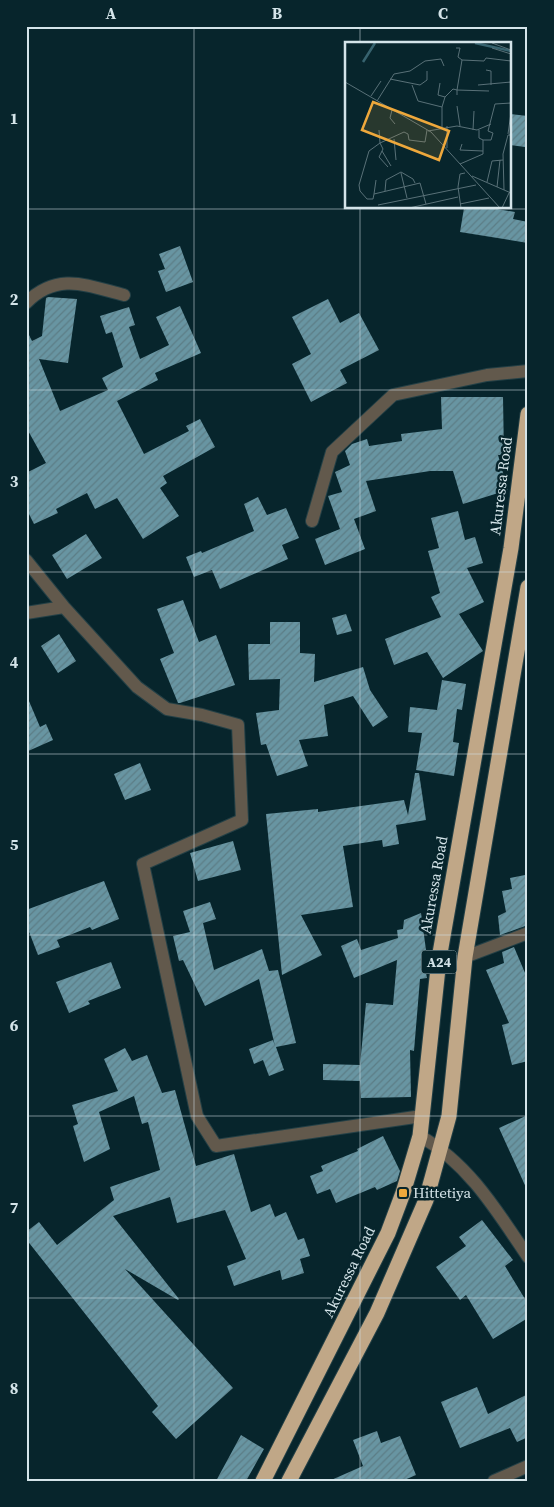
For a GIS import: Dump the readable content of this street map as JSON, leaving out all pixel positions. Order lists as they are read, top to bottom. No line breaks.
{"streets":{"highway":["Akuressa Road","A24"]},"places":{"transit":["Hittetiya"]},"grid":{"columns":["A","B","C"],"rows":["1","2","3","4","5","6","7","8"]}}
